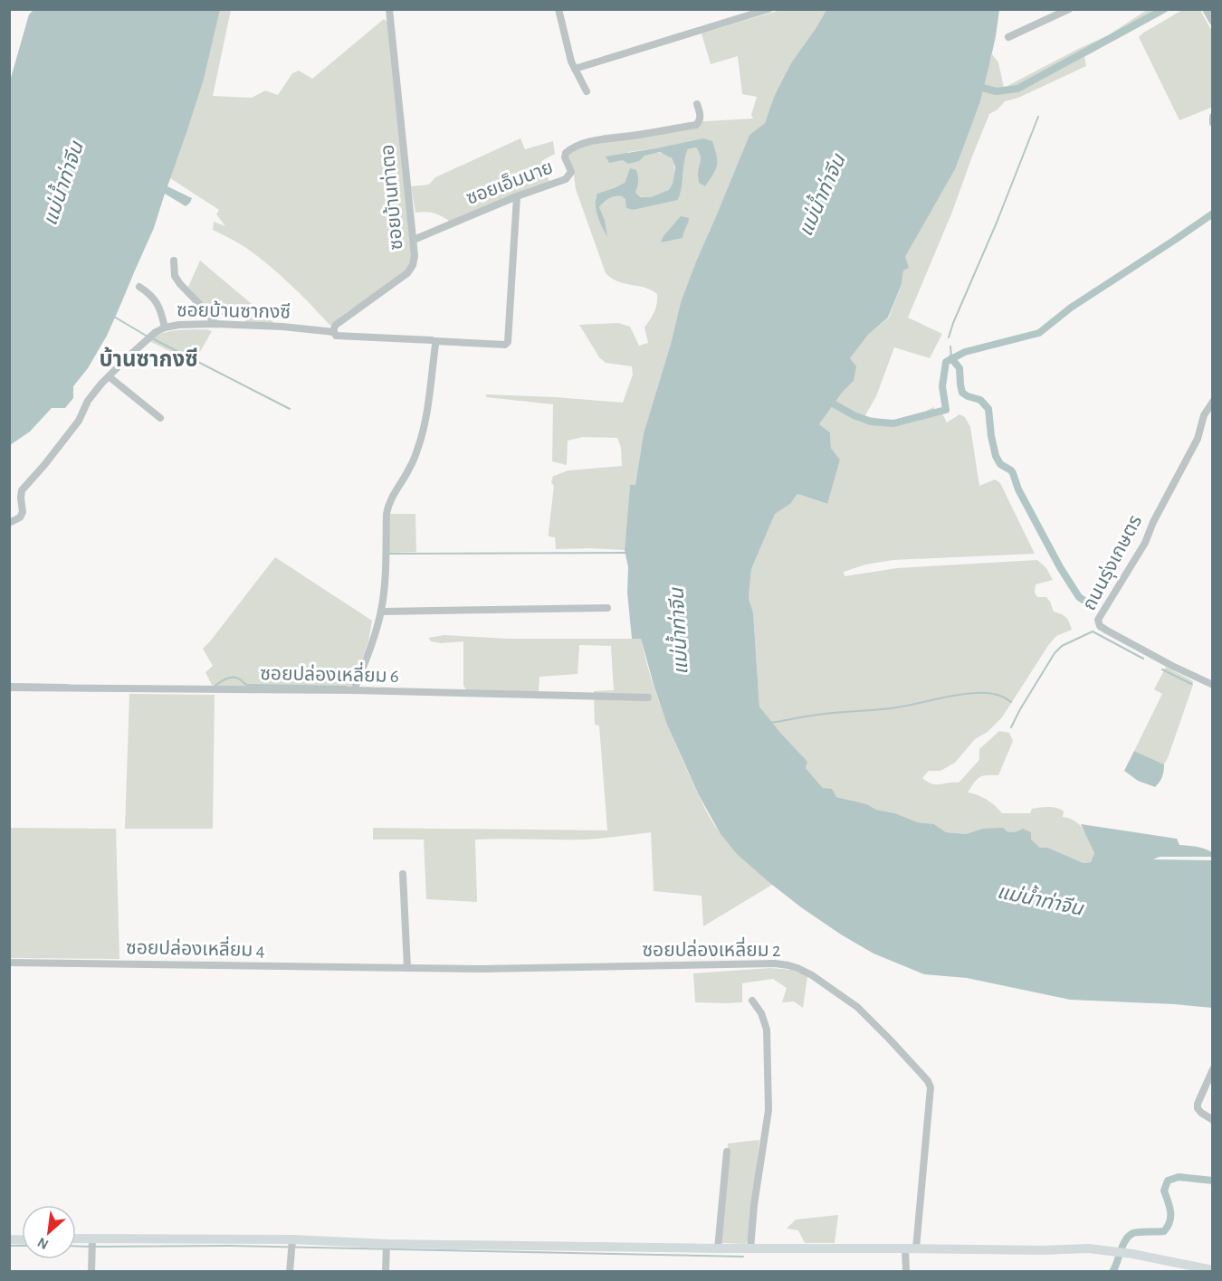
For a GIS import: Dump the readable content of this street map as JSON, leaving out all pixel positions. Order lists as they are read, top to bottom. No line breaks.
{"streets":{"street":["ซอยเอ็มนาย","ซอยบ้านท่าตอ","ซอยบ้านซากงซี","ถนนรุ่งเกษตร","ซอยปล่องเหลี่ยม 6","ซอยปล่องเหลี่ยม 4","ซอยปล่องเหลี่ยม 2"]},"crossings":[["ซอยเอ็มนาย","ซอยบ้านท่าตอ"],["ซอยบ้านท่าตอ","ซอยบ้านซากงซี"],["ซอยปล่องเหลี่ยม 4","ซอยปล่องเหลี่ยม 2"]],"districts":["บ้านซากงซี"],"water":["แม่น้ำท่าจีน"],"north":"bottom left"}
